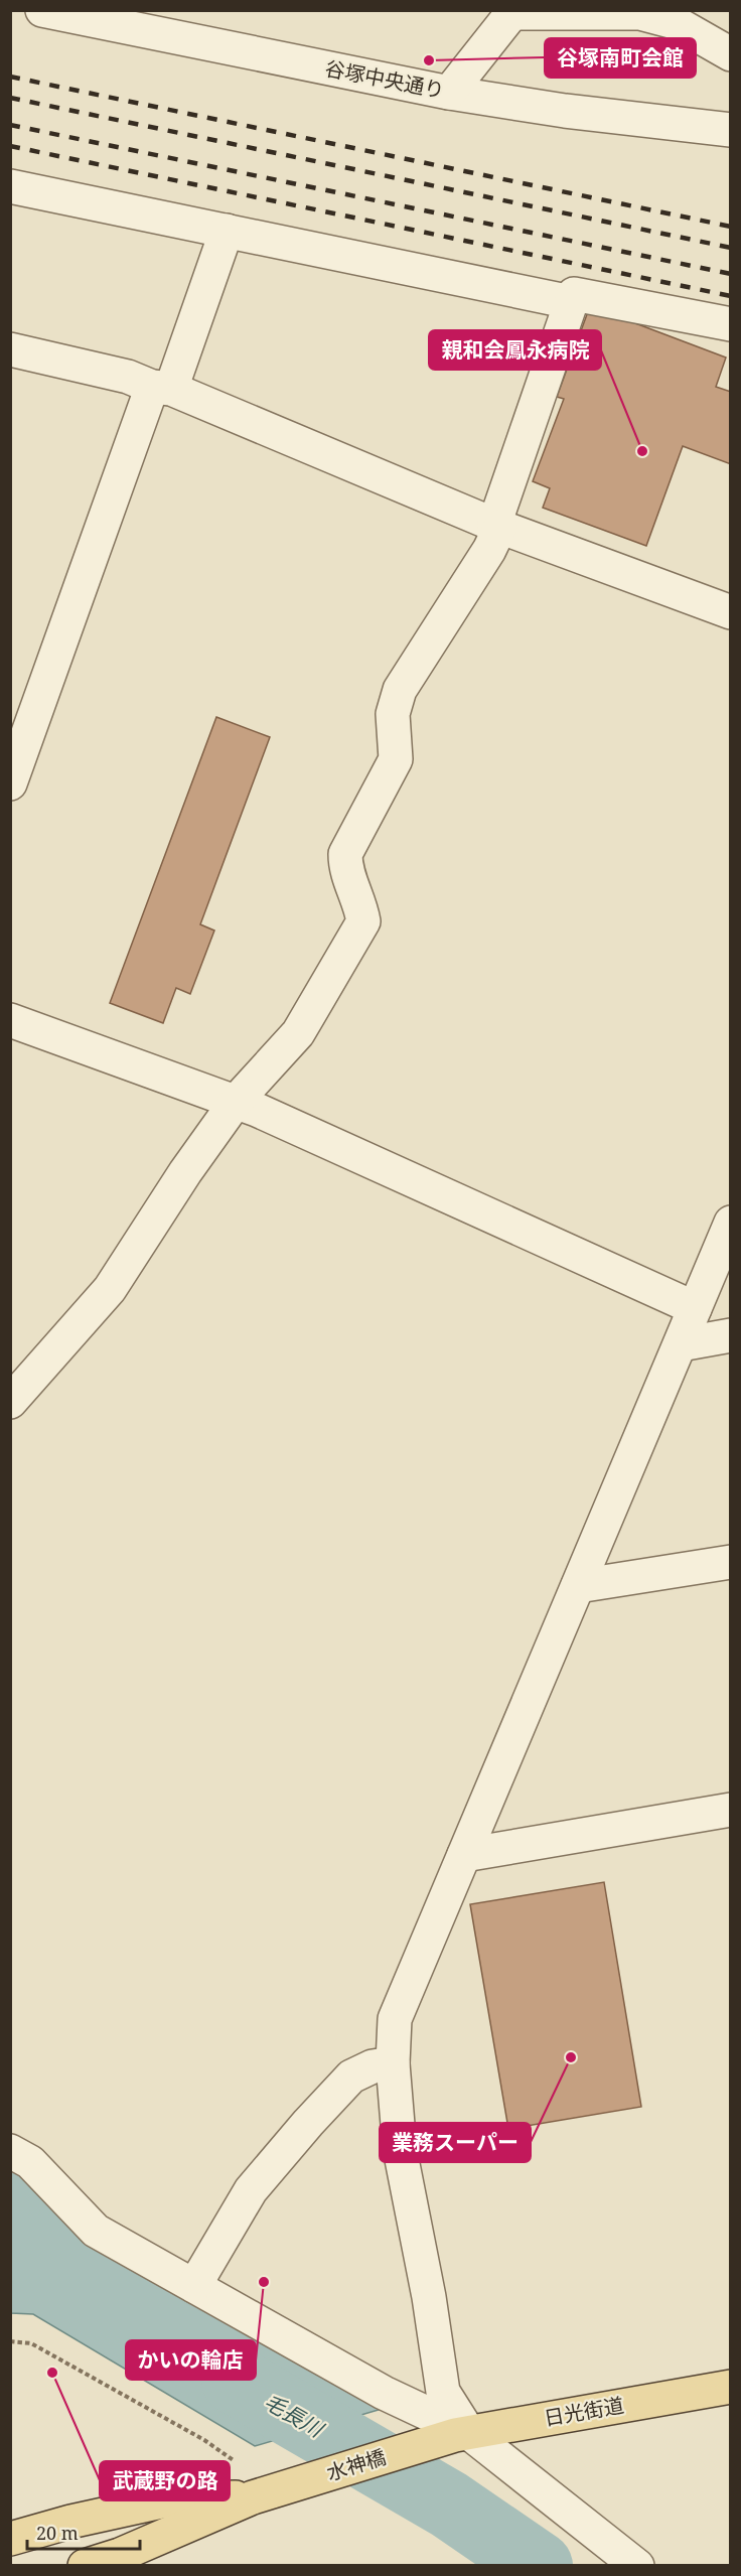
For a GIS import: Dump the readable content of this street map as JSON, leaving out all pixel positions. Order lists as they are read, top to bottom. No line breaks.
{"streets":{"main road":["日光街道","水神橋"],"street":["谷塚中央通り"]},"crossings":[["日光街道","水神橋"]],"water":["毛長川"],"places":["谷塚南町会館","親和会鳳永病院","業務スーパー","かいの輪店","武蔵野の路"],"scale_bar":"20 m"}
